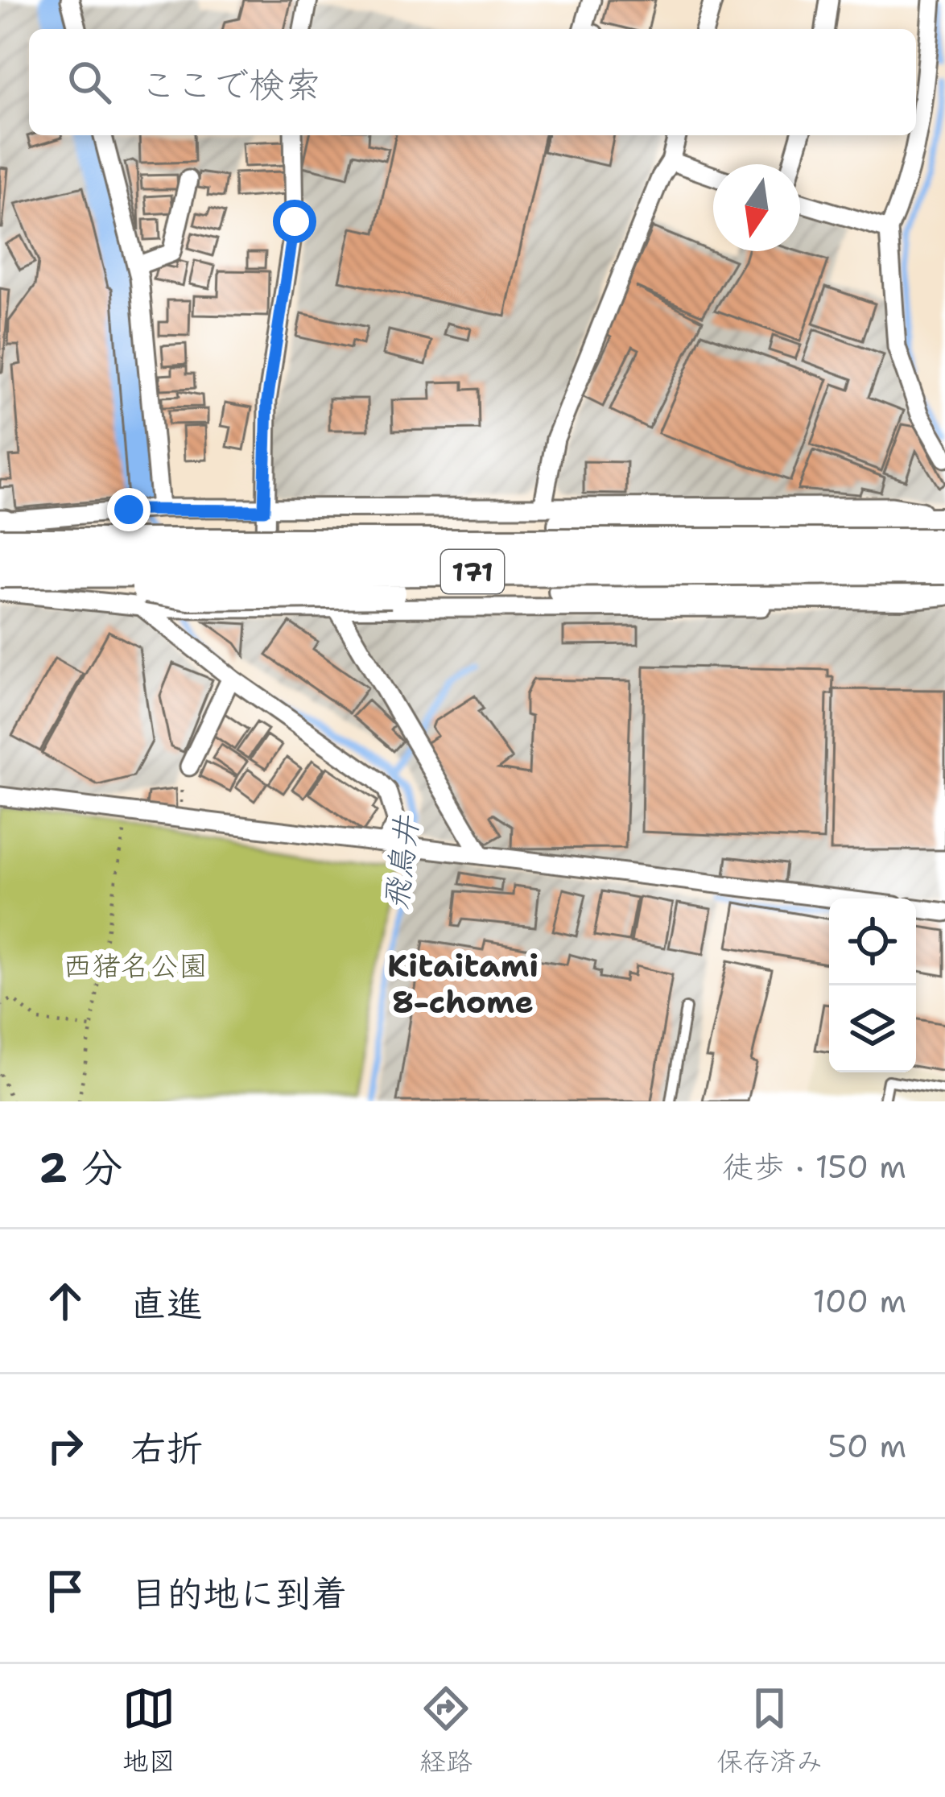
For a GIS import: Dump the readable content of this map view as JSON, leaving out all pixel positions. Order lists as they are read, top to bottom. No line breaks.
{"streets":{"highway":["171"]},"districts":["Kitaitami 8-chome"],"water":["飛鳥井"],"parks":["西猪名公園"],"north":"bottom","page":{"search":"ここで検索","heading":["2 分","徒歩 · 150 m"],"list":[["直進","100 m"],["右折","50 m"],"目的地に到着"],"nav":["地図","経路","保存済み"]}}
